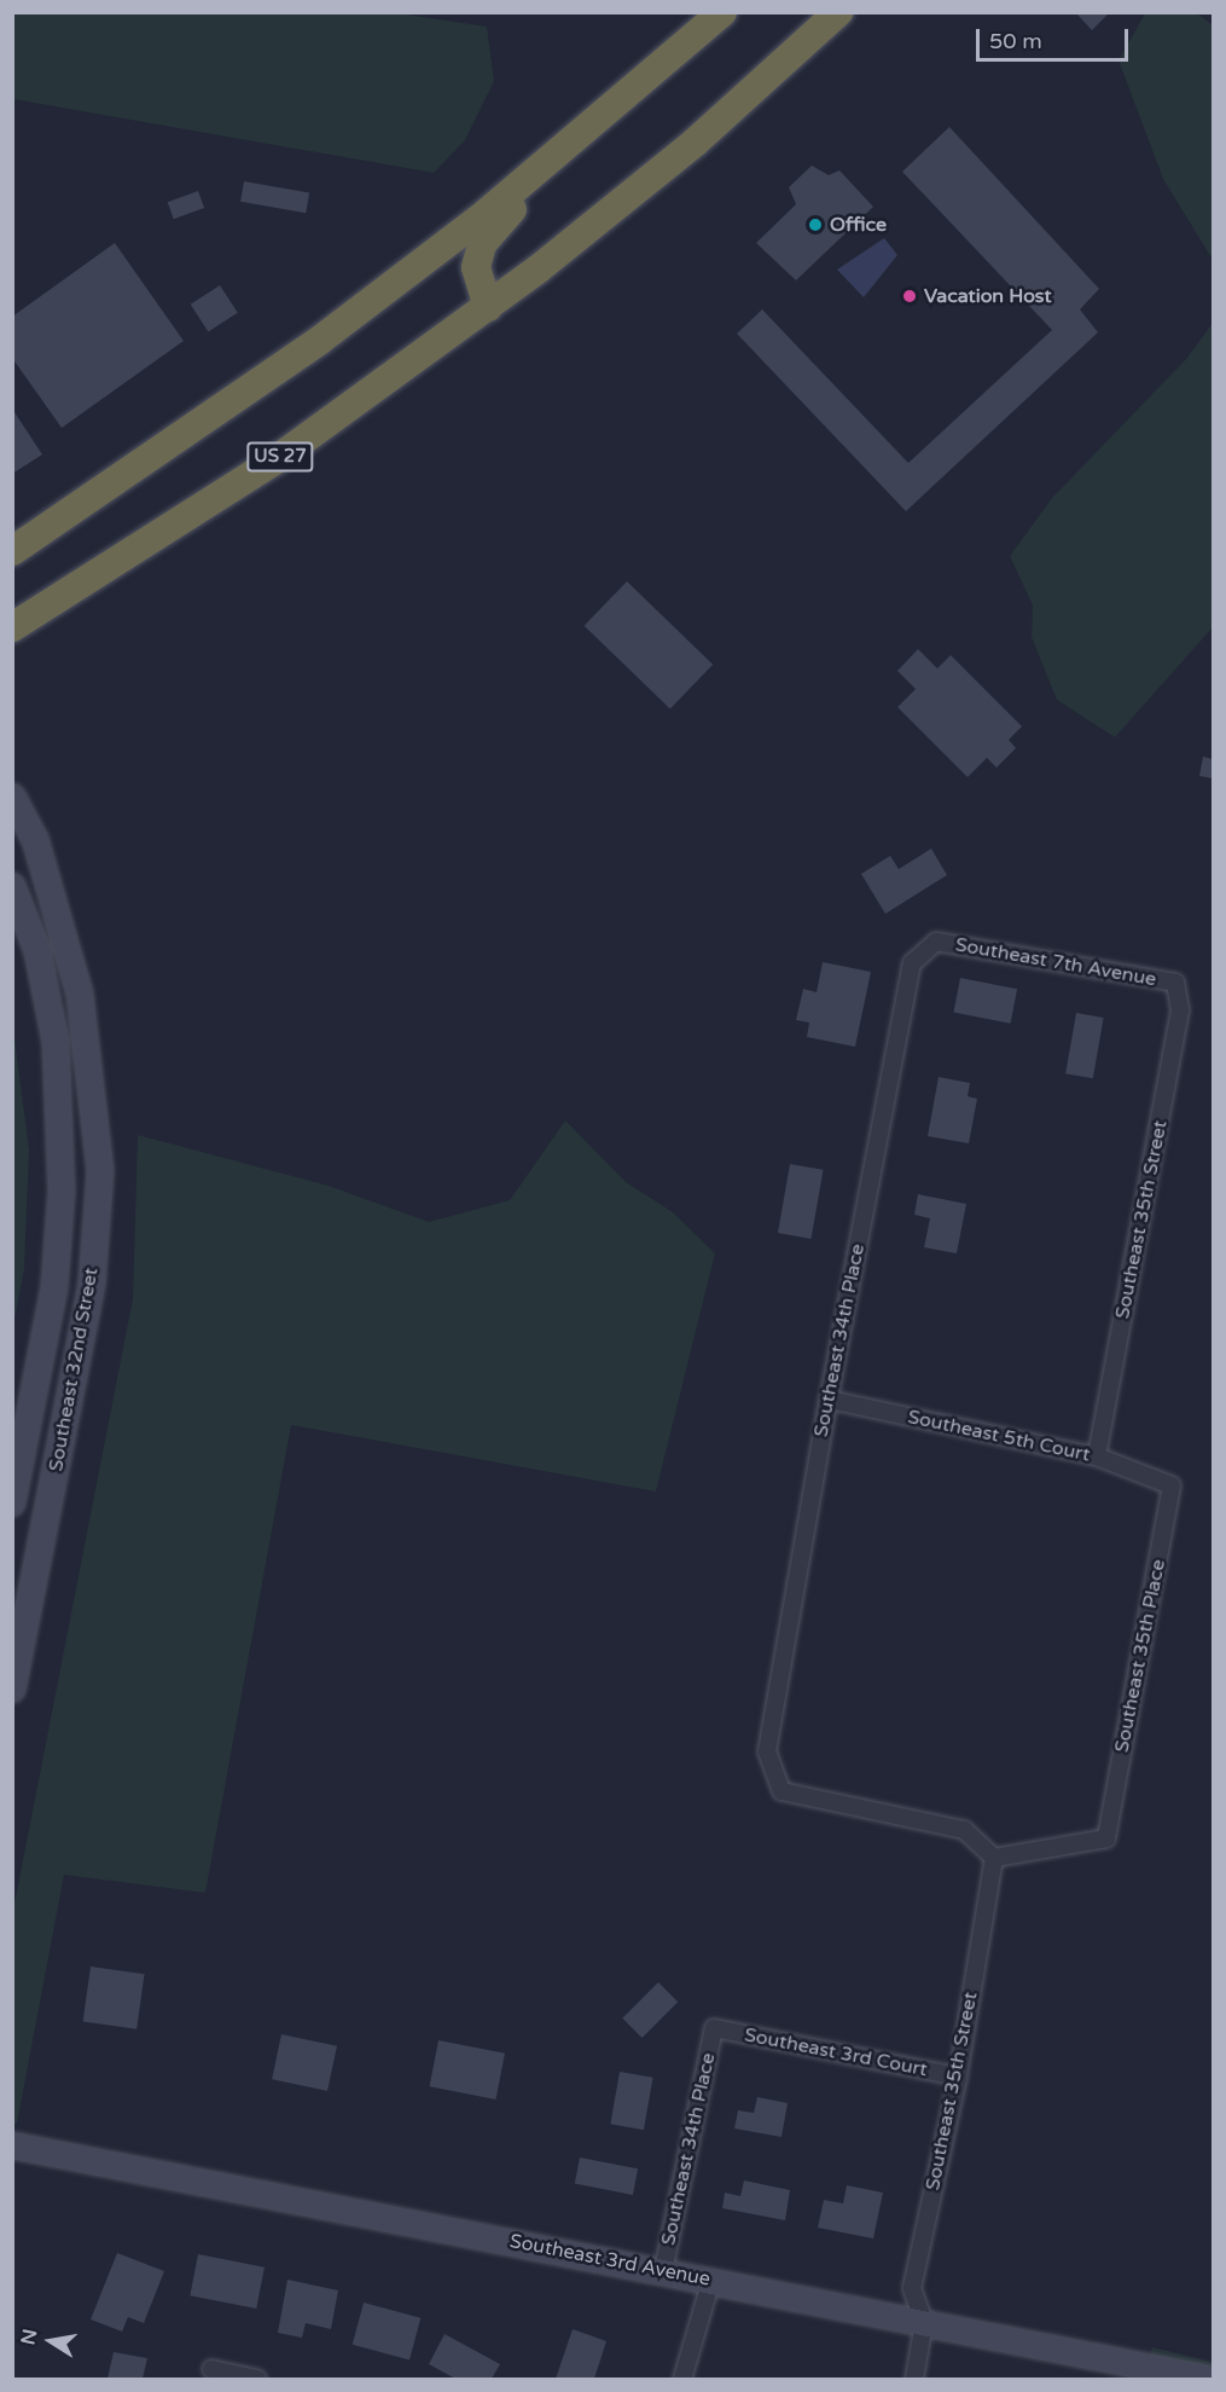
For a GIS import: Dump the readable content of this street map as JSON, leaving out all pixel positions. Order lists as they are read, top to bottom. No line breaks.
{"streets":{"highway":["US 27"],"main road":["Southeast 32nd Street","Southeast 3rd Avenue"],"street":["Southeast 7th Avenue","Southeast 35th Street","Southeast 34th Place","Southeast 5th Court","Southeast 35th Place","Southeast 3rd Court"]},"crossings":[["Southeast 7th Avenue","Southeast 35th Street"],["Southeast 7th Avenue","Southeast 34th Place"],["Southeast 35th Street","Southeast 34th Place"],["Southeast 35th Street","Southeast 5th Court"],["Southeast 35th Street","Southeast 35th Place"],["Southeast 35th Street","Southeast 3rd Court"],["Southeast 35th Street","Southeast 3rd Avenue"],["Southeast 34th Place","Southeast 5th Court"],["Southeast 34th Place","Southeast 35th Place"],["Southeast 34th Place","Southeast 3rd Court"],["Southeast 34th Place","Southeast 3rd Avenue"],["Southeast 5th Court","Southeast 35th Place"]],"places":["Office","Vacation Host"],"scale_bar":"50 m","north":"left"}
